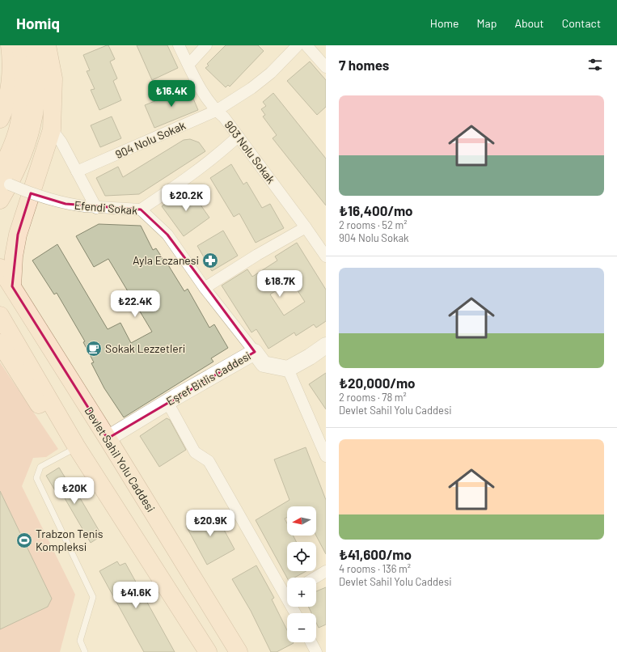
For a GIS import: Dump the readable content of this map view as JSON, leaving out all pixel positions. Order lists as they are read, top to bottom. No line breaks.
{"streets":{"main road":["Devlet Sahil Yolu Caddesi"],"street":["904 Nolu Sokak","903 Nolu Sokak","Efendi Sokak","Eşref Bitlis Caddesi"]},"crossings":[["904 Nolu Sokak","903 Nolu Sokak"],["Efendi Sokak","Eşref Bitlis Caddesi"],["Eşref Bitlis Caddesi","Devlet Sahil Yolu Caddesi"]],"places":{"pharmacy":["Ayla Eczanesi"],"cafe":["Sokak Lezzetleri"],"sports":["Trabzon Tenis Kompleksi"]},"north":"left","page":{"header":"Homiq","nav":["Home","Map","About","Contact"],"heading":"7 homes","price":["₺16.4K","₺20.2K","₺18.7K","₺22.4K","₺20K","₺20.9K","₺41.6K"],"list":[{"name":"₺16,400/mo","note":"2 rooms · 52 m² · 904 Nolu Sokak"},{"name":"₺20,000/mo","note":"2 rooms · 78 m² · Devlet Sahil Yolu Caddesi"},{"name":"₺41,600/mo","note":"4 rooms · 136 m² · Devlet Sahil Yolu Caddesi"}],"map_buttons":["+","−"]}}
